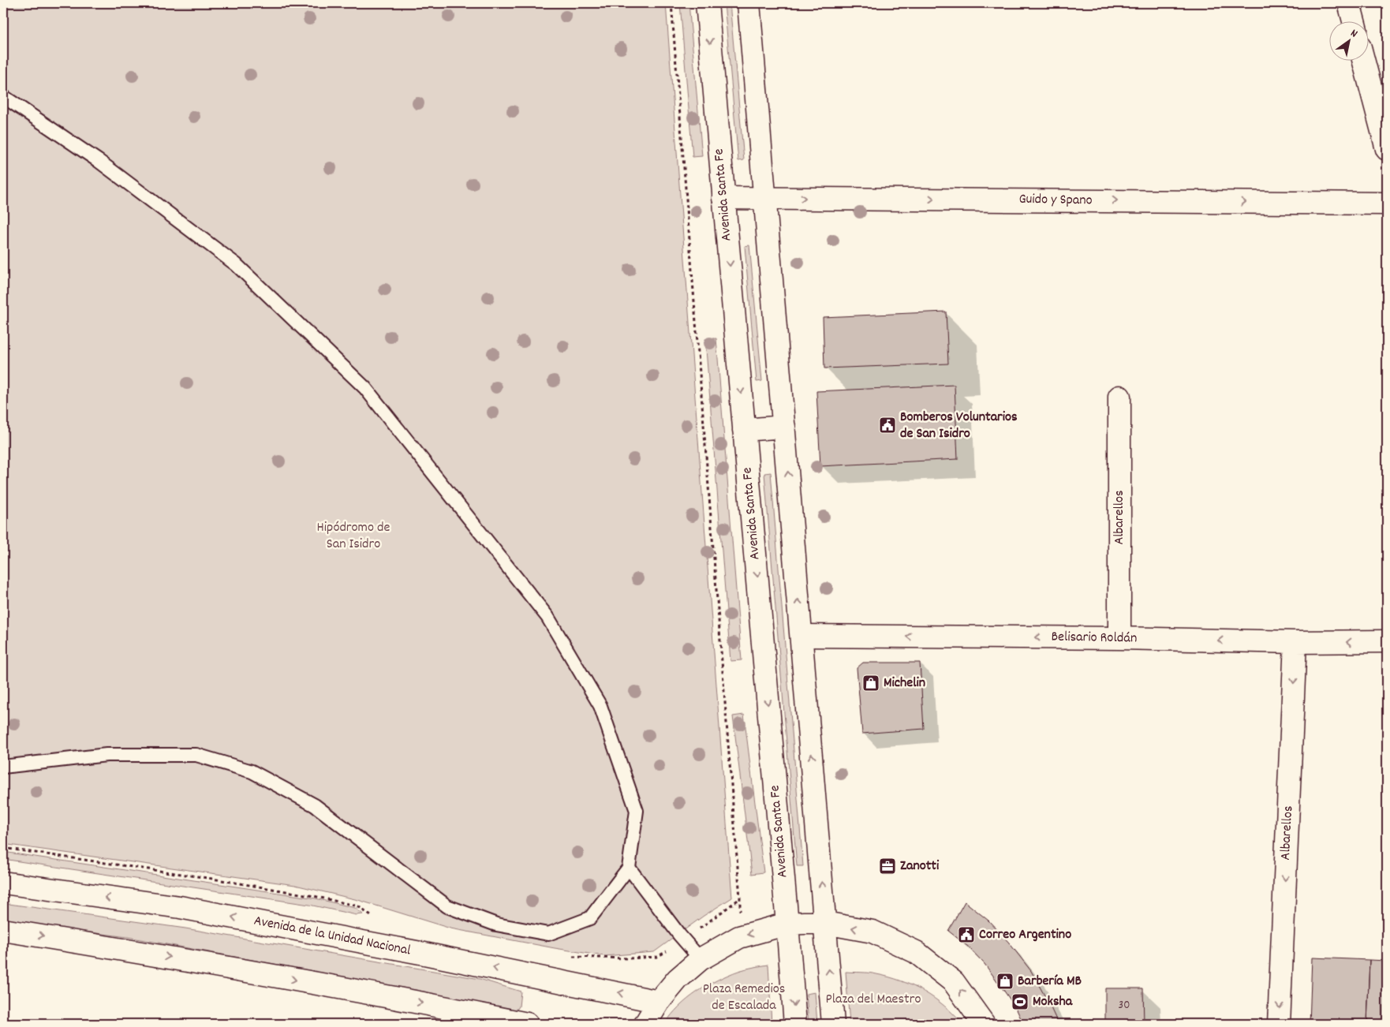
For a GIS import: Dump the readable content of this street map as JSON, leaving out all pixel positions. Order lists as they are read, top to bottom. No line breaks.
{"streets":{"main road":["Avenida Santa Fe","Guido y Spano","Albarellos","Belisario Roldán","Avenida de la Unidad Nacional"]},"crossings":[["Avenida Santa Fe","Guido y Spano"],["Albarellos","Belisario Roldán"]],"one_way":["Guido y Spano","Albarellos","Belisario Roldán"],"parks":["Hipódromo de San Isidro","Plaza Remedios de Escalada","Plaza del Maestro"],"places":{"public building":["Bomberos Voluntarios de San Isidro","Correo Argentino"],"shop":["Michelin","Barbería MB"],"office":["Zanotti"],"sports":["Moksha"]},"house_numbers":["30"],"north":"top right"}
